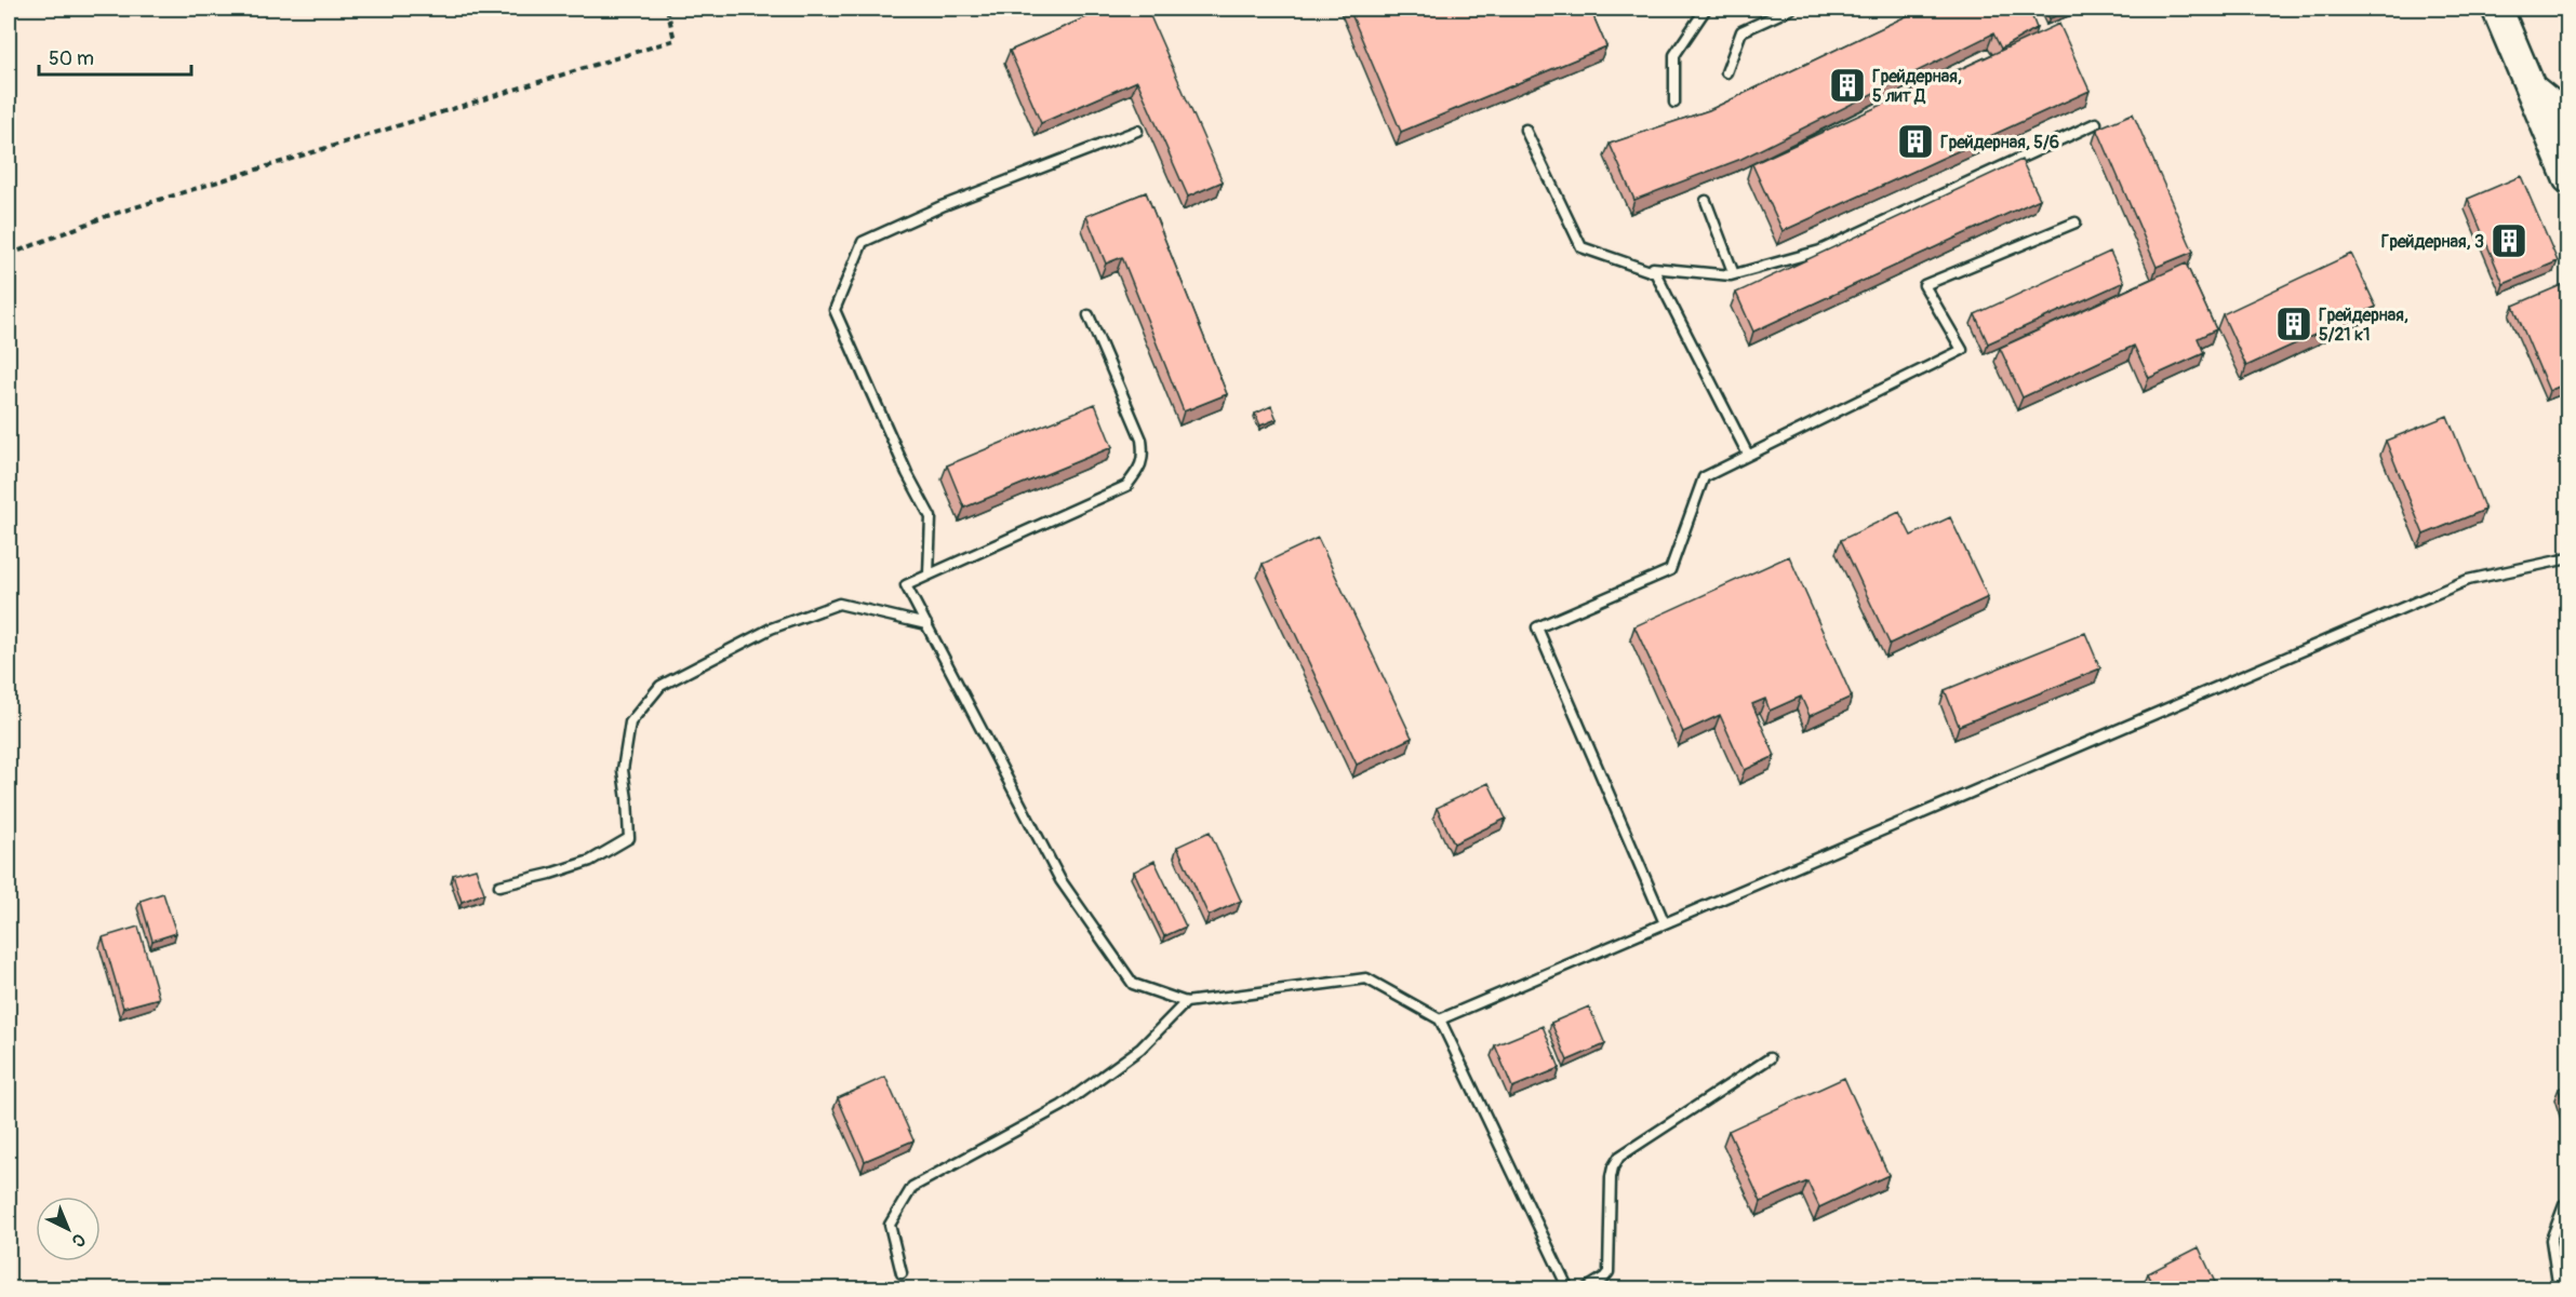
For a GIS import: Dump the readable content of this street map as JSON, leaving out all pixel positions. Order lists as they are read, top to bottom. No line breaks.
{"places":{"building":["Грейдерная, 5 лит Д","Грейдерная, 5/6","Грейдерная, 3","Грейдерная, 5/21 к1"]},"scale_bar":"50 m","north":"bottom right"}
